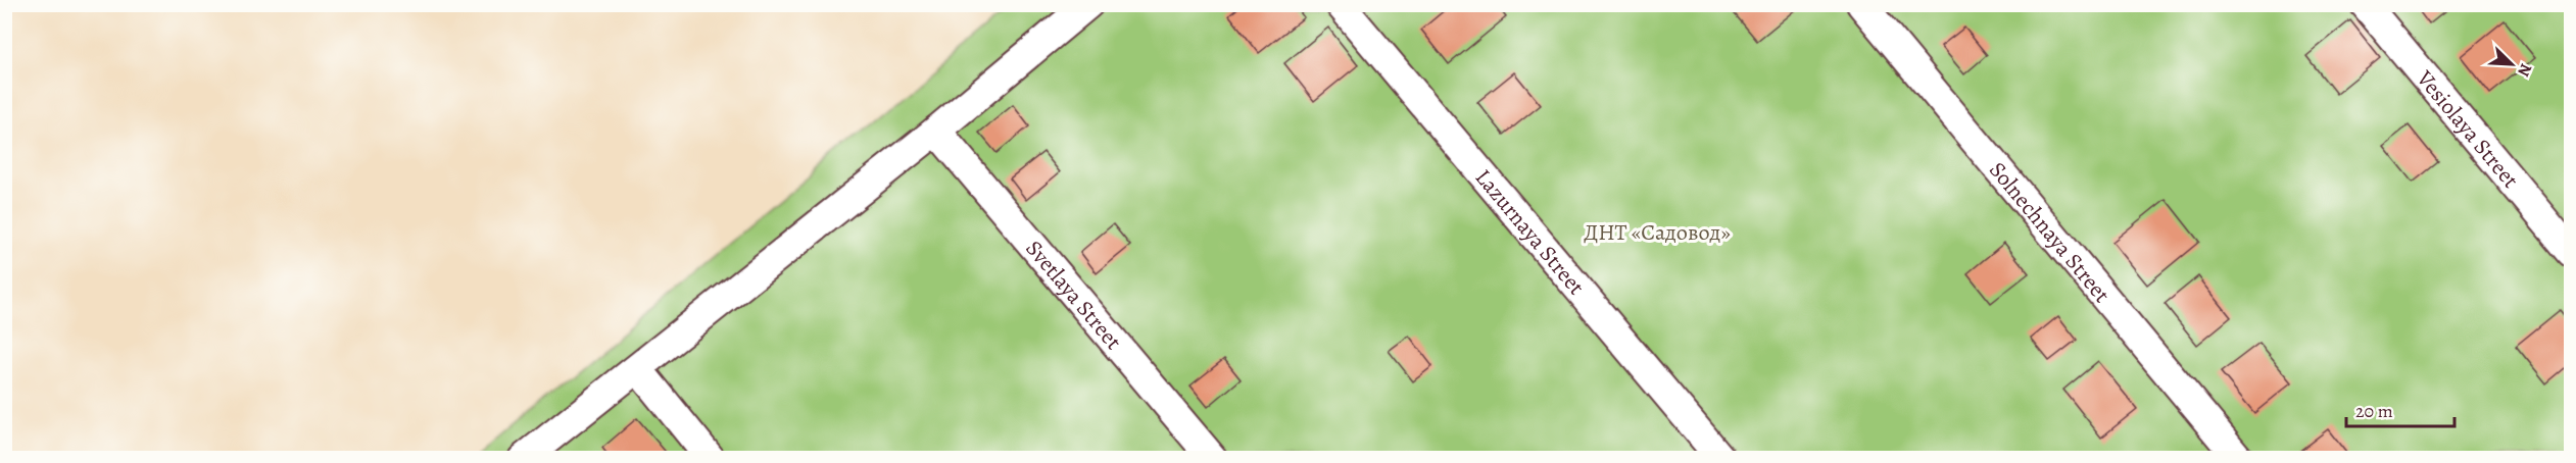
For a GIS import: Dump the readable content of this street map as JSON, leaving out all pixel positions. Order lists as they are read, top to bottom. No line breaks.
{"streets":{"street":["Vesiolaya Street","Lazurnaya Street","Solnechnaya Street","Svetlaya Street"]},"parks":["ДНТ «Садовод»"],"scale_bar":"20 m","north":"bottom right"}
